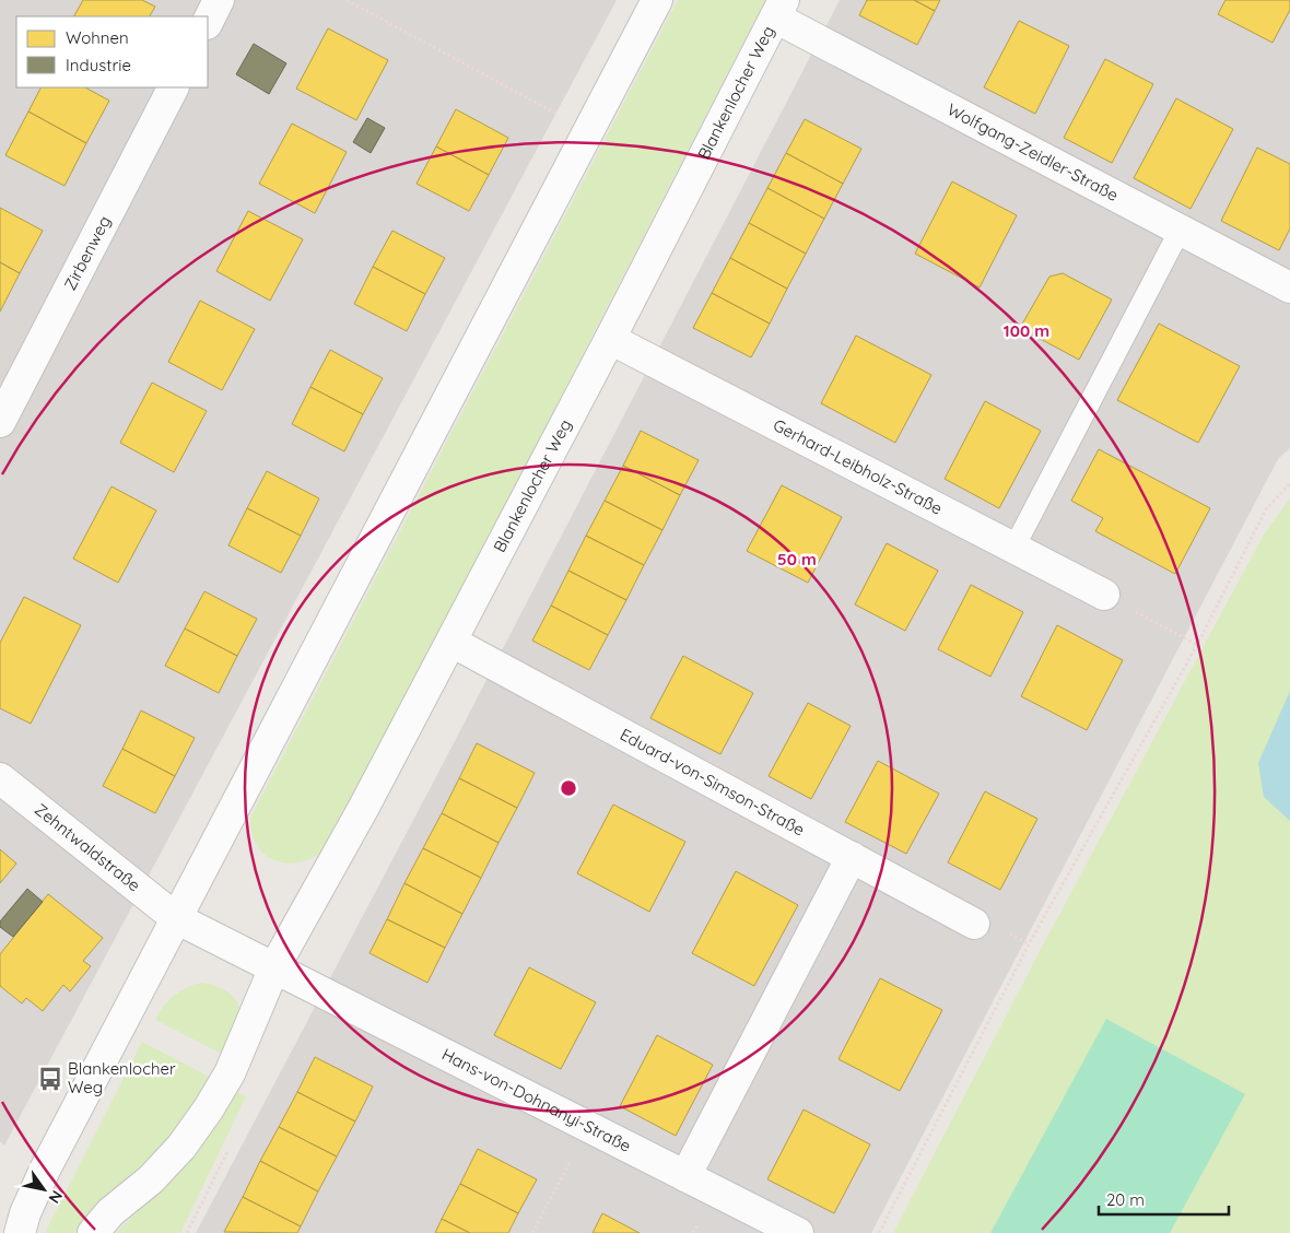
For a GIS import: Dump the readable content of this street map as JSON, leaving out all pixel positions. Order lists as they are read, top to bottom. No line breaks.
{"streets":{"street":["Blankenlocher Weg","Wolfgang-Zeidler-Straße","Zirbenweg","Gerhard-Leibholz-Straße","Eduard-von-Simson-Straße","Zehntwaldstraße","Hans-von-Dohnanyi-Straße"]},"crossings":[["Blankenlocher Weg","Wolfgang-Zeidler-Straße"],["Blankenlocher Weg","Gerhard-Leibholz-Straße"],["Blankenlocher Weg","Eduard-von-Simson-Straße"],["Blankenlocher Weg","Hans-von-Dohnanyi-Straße"]],"places":{"bus stop":["Blankenlocher Weg"]},"legend":["Wohnen","Industrie"],"scale_bar":"20 m","north":"bottom right","rings":["100 m","50 m"]}
